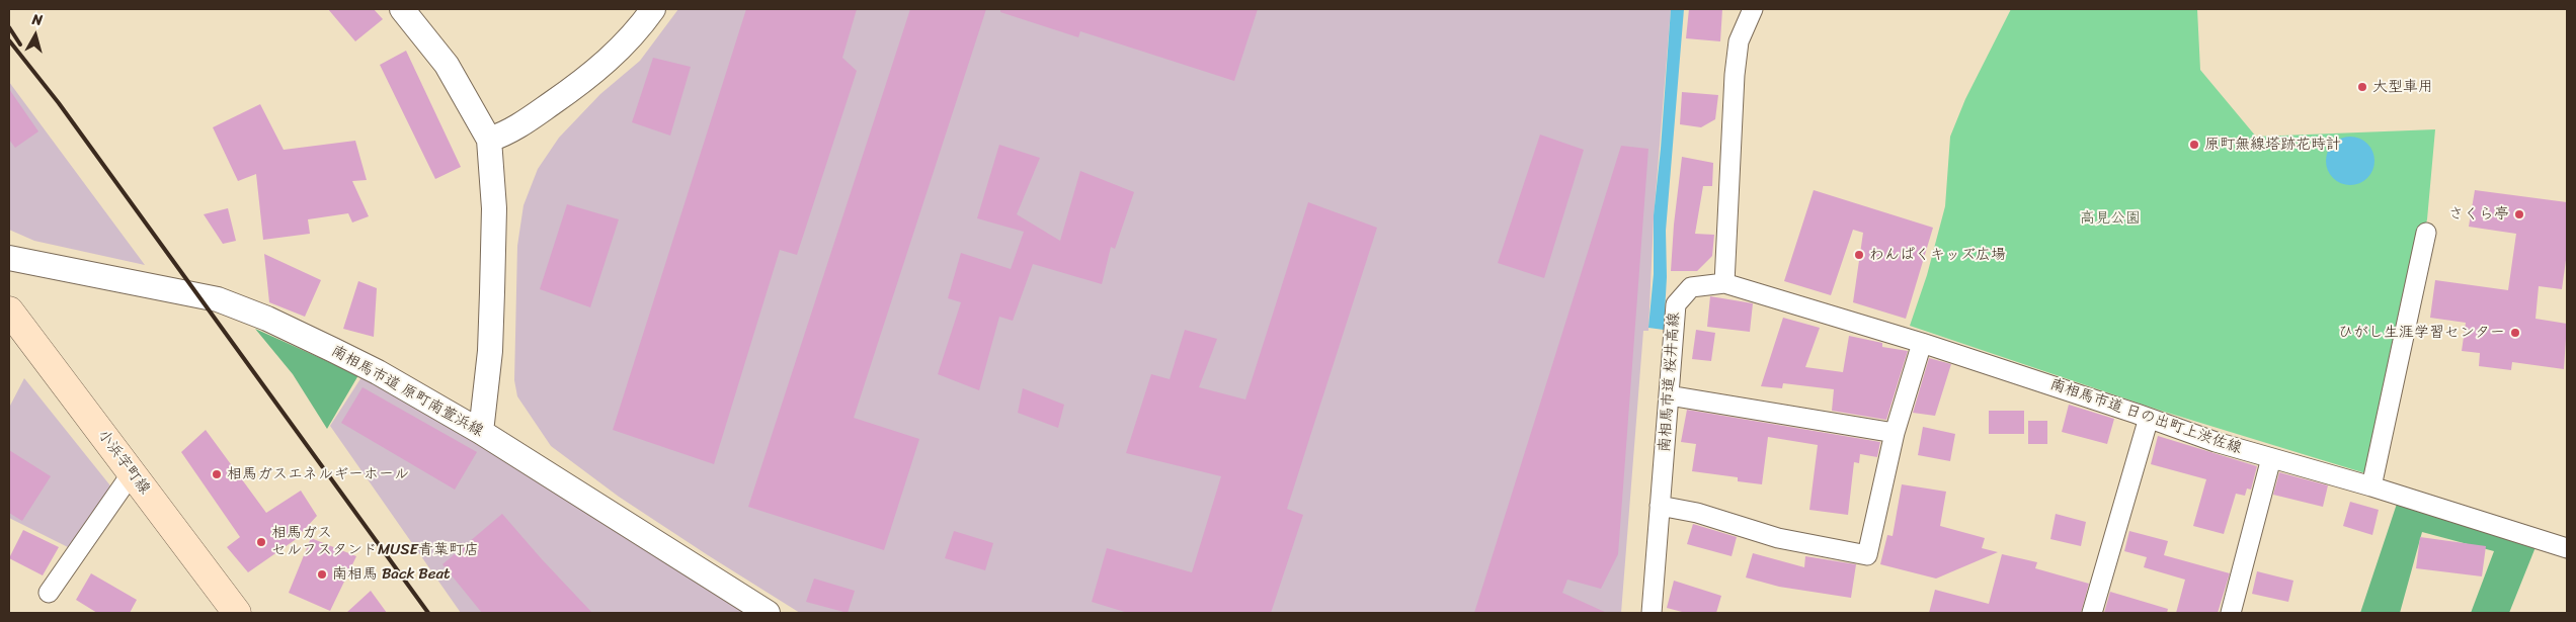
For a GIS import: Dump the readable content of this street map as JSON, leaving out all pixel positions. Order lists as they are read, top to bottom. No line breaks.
{"streets":{"main road":["小浜字町線"],"street":["南相馬市道 桜井高線","南相馬市道 原町南萱浜線","南相馬市道 日の出町上渋佐線"]},"crossings":[["南相馬市道 桜井高線","南相馬市道 日の出町上渋佐線"]],"parks":["高見公園"],"places":["大型車用","原町無線塔跡花時計","さくら亭","わんぱくキッズ広場","ひがし生涯学習センター","相馬ガスエネルギーホール","相馬ガス セルフスタンドMUSE青葉町店","南相馬 Back Beat"],"north":"top"}
